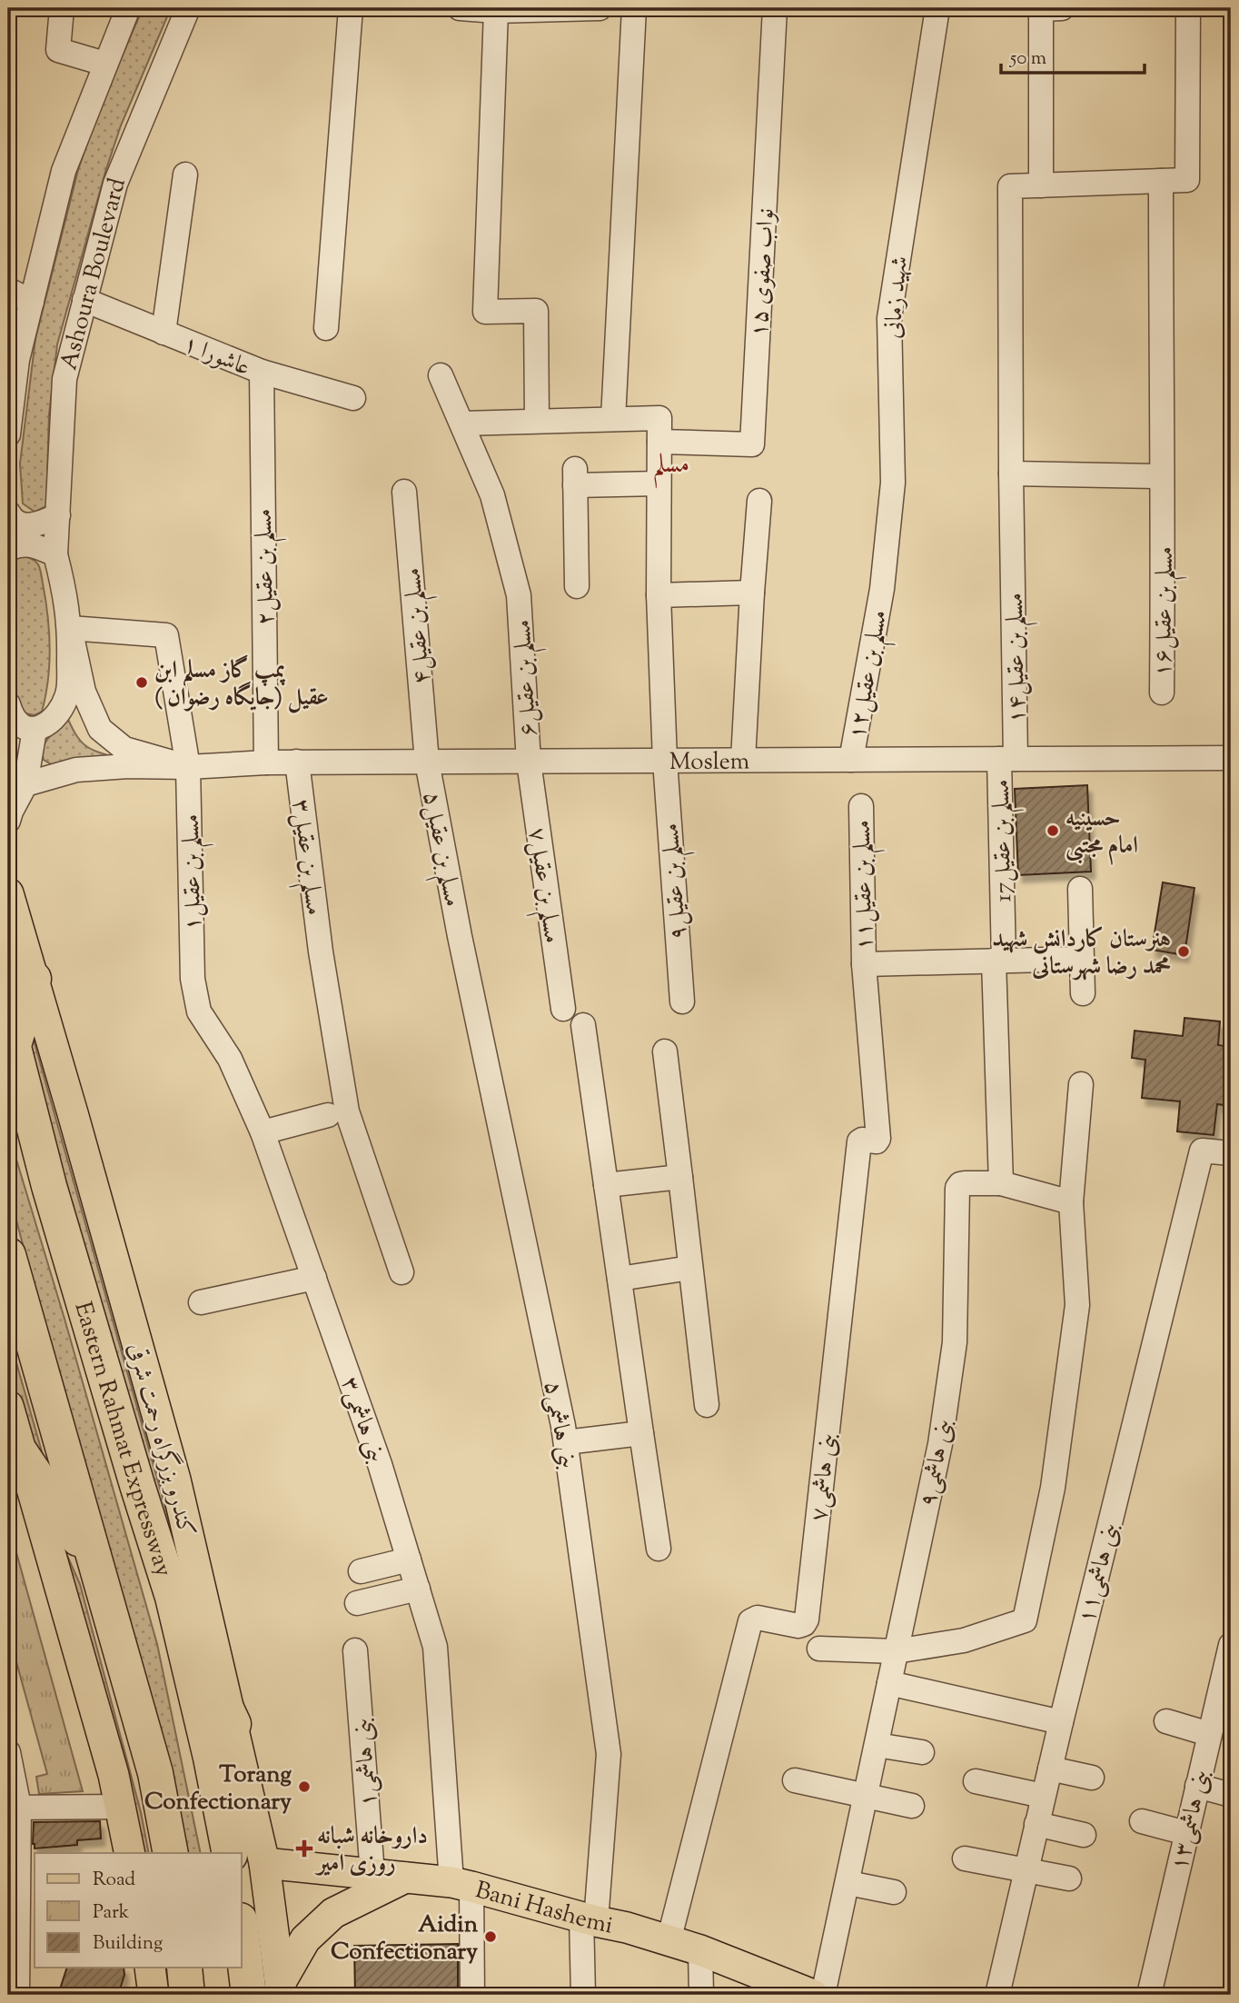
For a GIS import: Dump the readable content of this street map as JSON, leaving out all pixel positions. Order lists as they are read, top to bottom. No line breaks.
{"streets":{"highway":["Eastern Rahmat Expressway"],"main road":["کندرو بزرگراه رحمت شرقی","Bani Hashemi"],"street":["نواب صفوی ۱۵","Ashoura Boulevard","شهید زمانی","عاشورا ۱","مسلم بن عقیل۲","مسلم بن عقیل۱۶","مسلم بن عقیل۴","مسلم بن عقیل۱۴","مسلم بن عقیل۱۲","مسلم بن عقیل۶","Moslem","مسلم بن عقیل17","مسلم بن عقیل۵","مسلم بن عقیل۳","مسلم بن عقیل۱","مسلم بن عقیل۹","مسلم بن عقیل۷","مسلم بن عقیل۱۱","بنی هاشمی۳","بنی هاشمی۵","بنی هاشمی۹","بنی هاشمی۷","بنی هاشمی۱۱","بنی هاشمی۱","بنی هاشمی۱۳"]},"crossings":[["نواب صفوی ۱۵","مسلم بن عقیل۹"],["Ashoura Boulevard","عاشورا ۱"],["Ashoura Boulevard","مسلم بن عقیل۱"],["شهید زمانی","مسلم بن عقیل۱۲"],["عاشورا ۱","مسلم بن عقیل۲"],["مسلم بن عقیل۲","Moslem"],["مسلم بن عقیل۴","Moslem"],["مسلم بن عقیل۴","مسلم بن عقیل۵"],["مسلم بن عقیل۱۴","Moslem"],["مسلم بن عقیل۱۴","مسلم بن عقیل17"],["مسلم بن عقیل۱۲","Moslem"],["مسلم بن عقیل۶","Moslem"],["مسلم بن عقیل۶","مسلم بن عقیل۷"],["Moslem","مسلم بن عقیل17"],["Moslem","مسلم بن عقیل۵"],["Moslem","مسلم بن عقیل۳"],["Moslem","مسلم بن عقیل۱"],["Moslem","مسلم بن عقیل۹"],["Moslem","مسلم بن عقیل۷"],["مسلم بن عقیل۵","بنی هاشمی۵"],["مسلم بن عقیل۱","بنی هاشمی۳"],["مسلم بن عقیل۱۱","بنی هاشمی۷"],["بنی هاشمی۳","Bani Hashemi"],["بنی هاشمی۵","Bani Hashemi"],["کندرو بزرگراه رحمت شرقی","Bani Hashemi"],["بنی هاشمی۷","Bani Hashemi"],["بنی هاشمی۱","Bani Hashemi"]],"districts":["مسلم"],"places":{"other":["پمپ گاز مسلم ابن عقیل (جایگاه رضوان )","حسینیه امام مجتبی","هنرستان کاردانش شهید محمد رضا شهرستانی","Torang Confectionary","Aidin Confectionary"],"health":["داروخانه شبانه روزی امیر"]},"legend":["Road","Park","Building"],"scale_bar":"50 m"}
